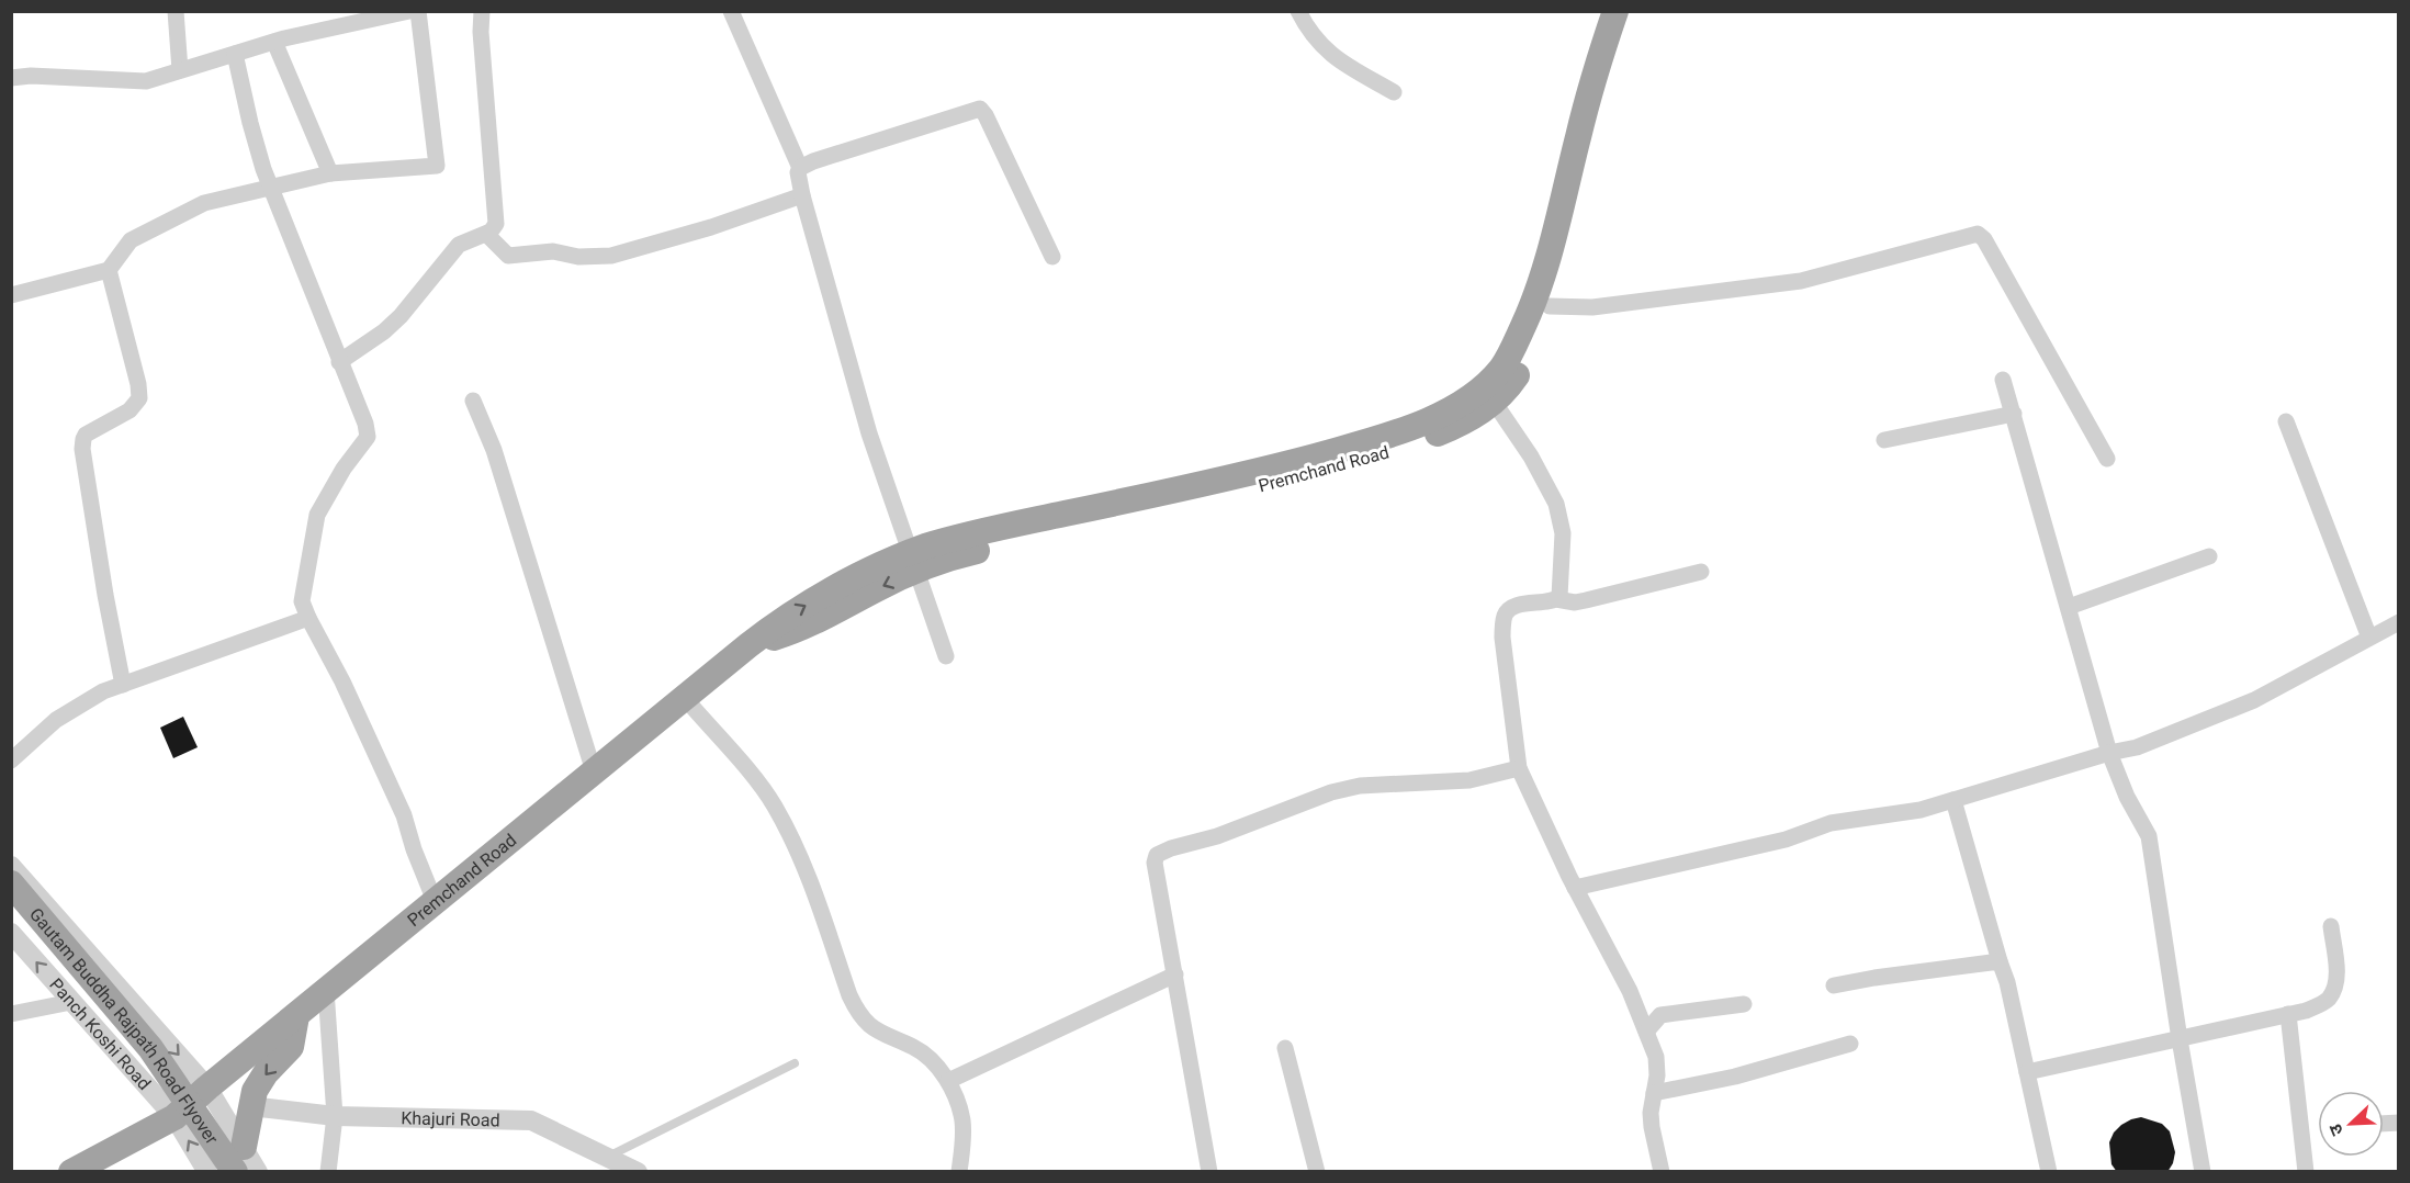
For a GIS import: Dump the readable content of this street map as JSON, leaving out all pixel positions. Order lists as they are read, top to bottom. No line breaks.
{"streets":{"highway":["Premchand Road","Gautam Buddha Rajpath Road Flyover"],"street":["Panch Koshi Road","Khajuri Road"]},"crossings":[["Premchand Road","Panch Koshi Road"]],"north":"bottom left"}
